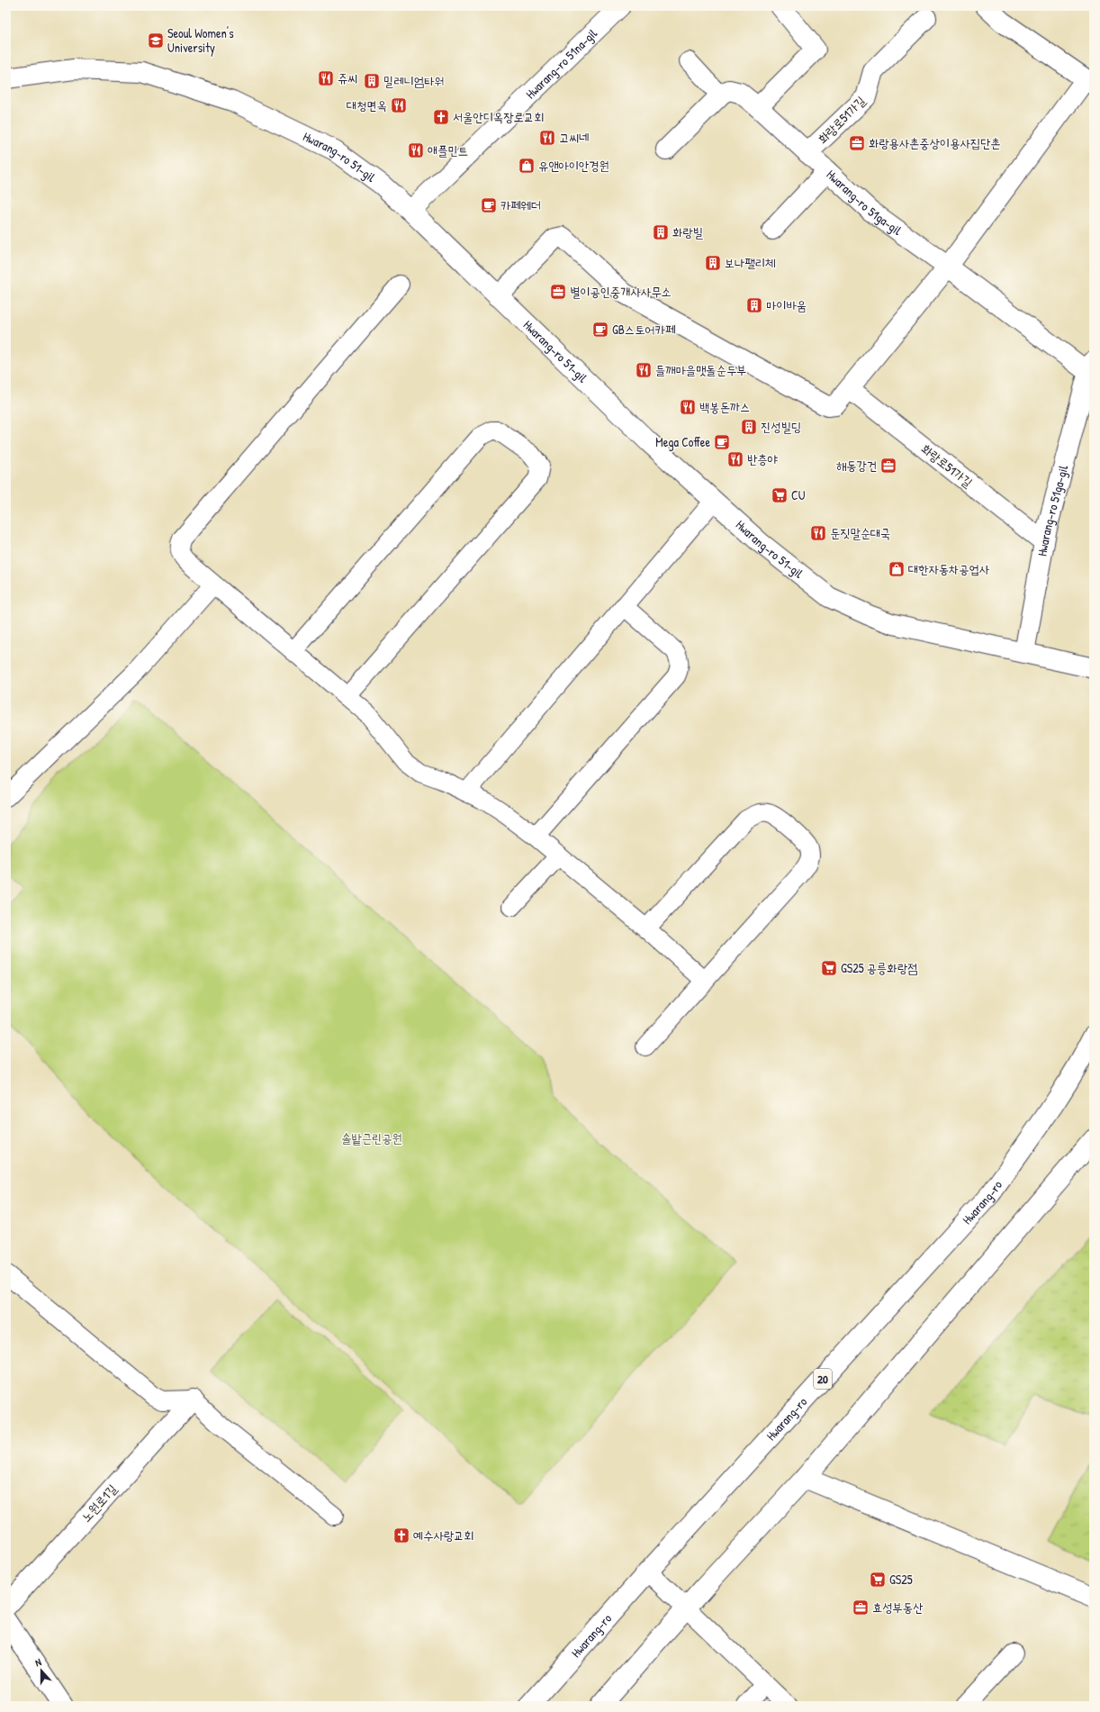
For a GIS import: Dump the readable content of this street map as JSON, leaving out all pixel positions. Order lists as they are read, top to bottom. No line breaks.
{"streets":{"street":["Hwarang-ro 51na-gil","화랑로51가길","Hwarang-ro 51-gil","Hwarang-ro 51ga-gil","Hwarang-ro","20","노원로1길"]},"crossings":[["Hwarang-ro 51na-gil","Hwarang-ro 51-gil"],["화랑로51가길","Hwarang-ro 51ga-gil"],["Hwarang-ro 51-gil","Hwarang-ro 51ga-gil"]],"parks":["솔밭근린공원"],"places":{"school or university":["Seoul Women's University"],"restaurant":["쥬씨","대청면옥","고씨네","애플민트","들깨마을맷돌순두부","백봉돈까스","반층야","둔짓말순대국"],"building":["밀레니엄타워","화랑빌","보나팰리체","마이바움","진성빌딩"],"church":["서울안디옥장로교회","예수사랑교회"],"office":["화랑용사촌중상이용사집단촌","별이공인중개사사무소","해동강건","효성부동산"],"shop":["유앤아이안경원","대한자동차공업사"],"cafe":["카페웨더","GB스토어카페","Mega Coffee"],"supermarket":["CU","GS25 공릉화랑점","GS25"]},"north":"top"}
